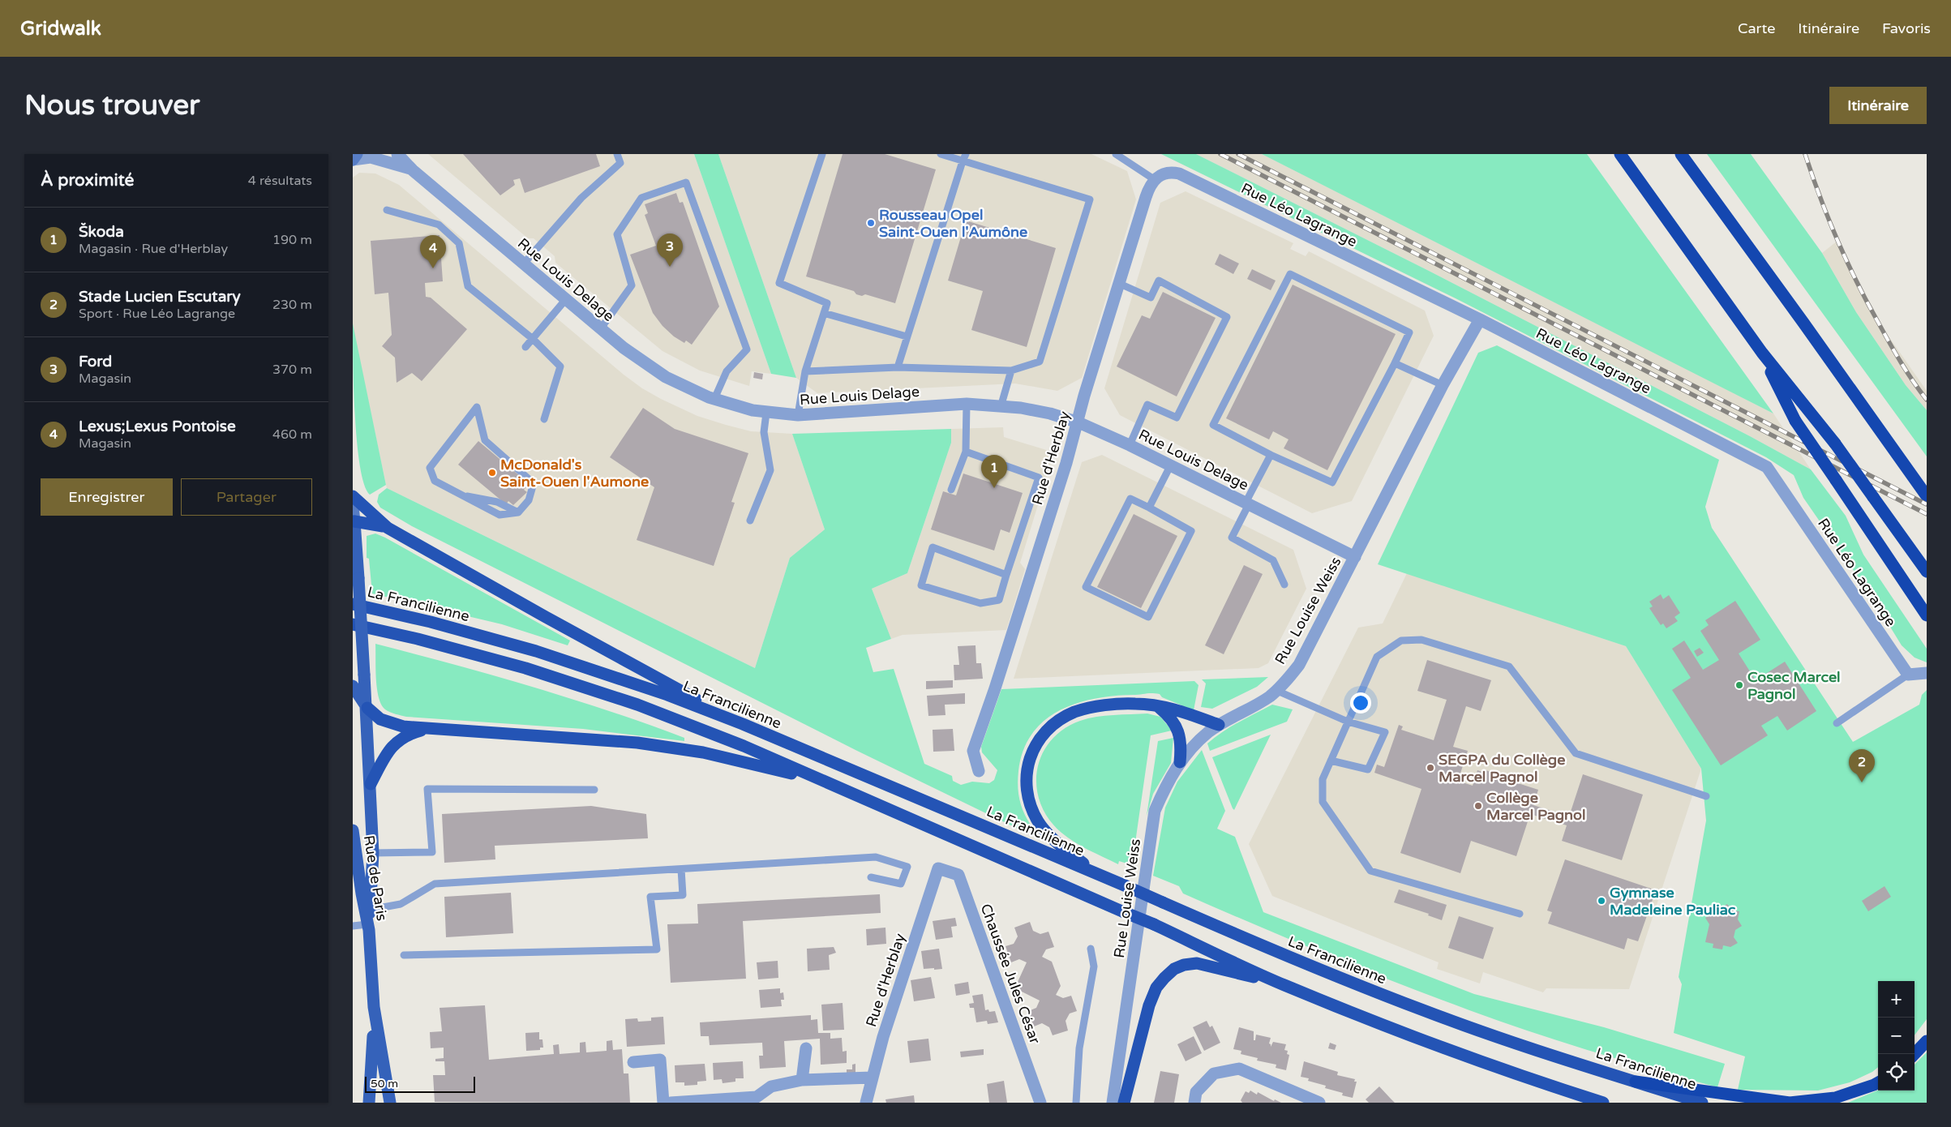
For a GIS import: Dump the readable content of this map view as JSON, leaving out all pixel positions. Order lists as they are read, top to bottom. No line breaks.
{"streets":{"highway":["La Francilienne"],"main road":["Rue de Paris"],"street":["Rue Léo Lagrange","Rue Louis Delage","Rue d'Herblay","Rue Louise Weiss","Chaussée Jules César"]},"crossings":[["Rue Léo Lagrange","Rue d'Herblay"],["Rue Léo Lagrange","Rue Louise Weiss"],["Rue Louis Delage","Rue d'Herblay"],["Rue Louis Delage","Rue Louise Weiss"],["Rue d'Herblay","Chaussée Jules César"]],"places":["Rousseau Opel Saint-Ouen l'Aumône","McDonald's Saint-Ouen l'Aumone","Cosec Marcel Pagnol","SEGPA du Collège Marcel Pagnol","Collège Marcel Pagnol","Gymnase Madeleine Pauliac"],"scale_bar":"50 m","page":{"header":"Gridwalk","nav":["Carte","Itinéraire","Favoris"],"buttons":["Itinéraire",["Enregistrer","Partager"]],"title":"Nous trouver","heading":["À proximité","4 résultats"],"list":[{"mark":"1","name":"Škoda","note":"Magasin · Rue d'Herblay","value":"190 m"},{"mark":"2","name":"Stade Lucien Escutary","note":"Sport · Rue Léo Lagrange","value":"230 m"},{"mark":"3","name":"Ford","note":"Magasin","value":"370 m"},{"mark":"4","name":"Lexus;Lexus Pontoise","note":"Magasin","value":"460 m"}],"pins":["3","4","1","2"],"map_buttons":["+","−"],"scale":"50 m"}}
